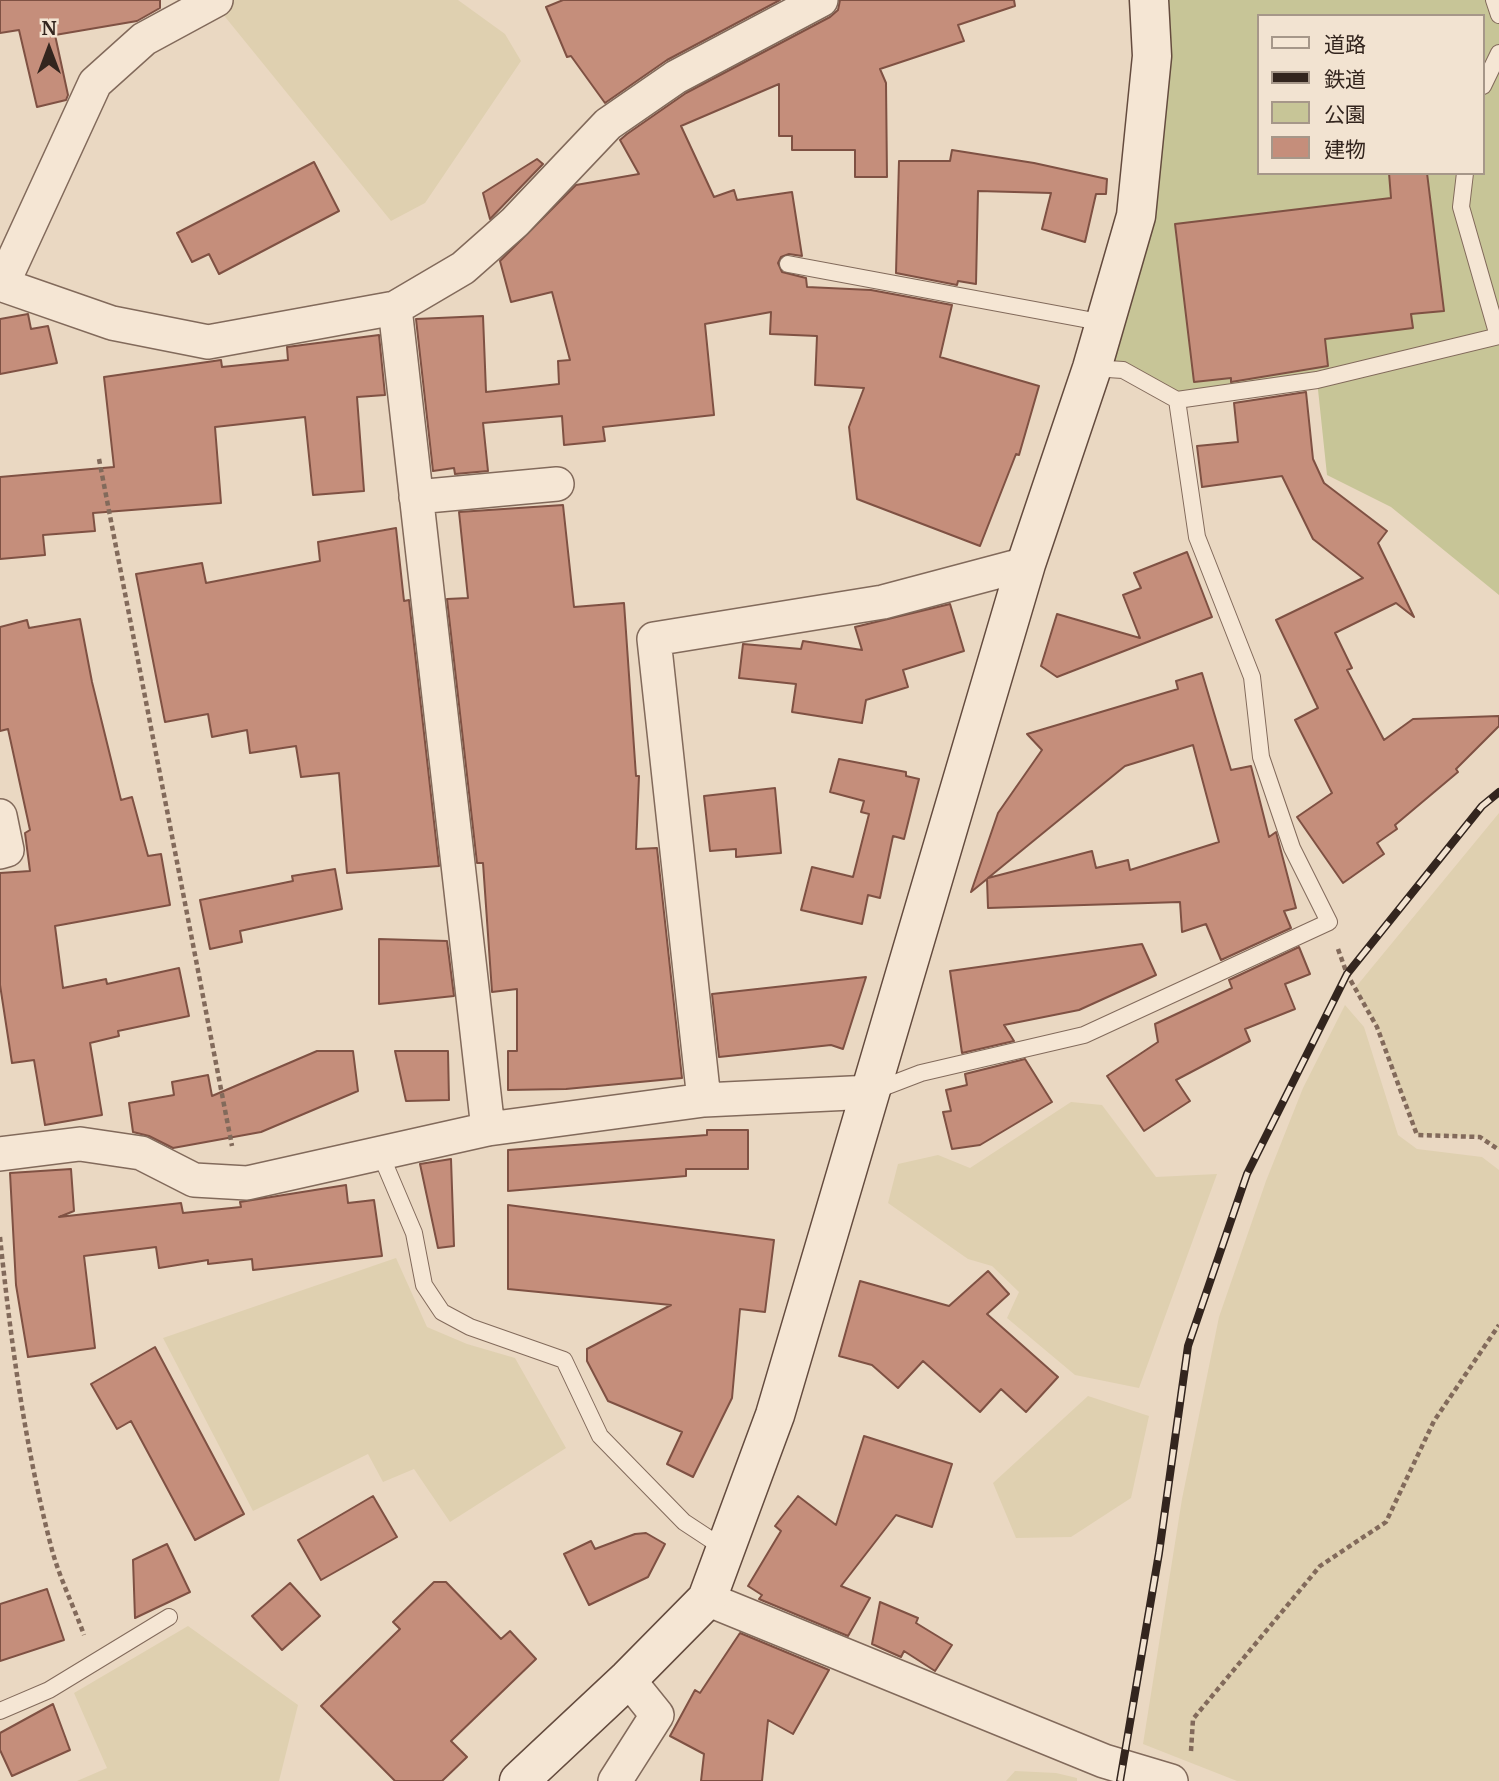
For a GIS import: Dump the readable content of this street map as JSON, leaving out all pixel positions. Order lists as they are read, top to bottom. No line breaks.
{"legend":["道路","鉄道","公園","建物"],"north":"top"}
